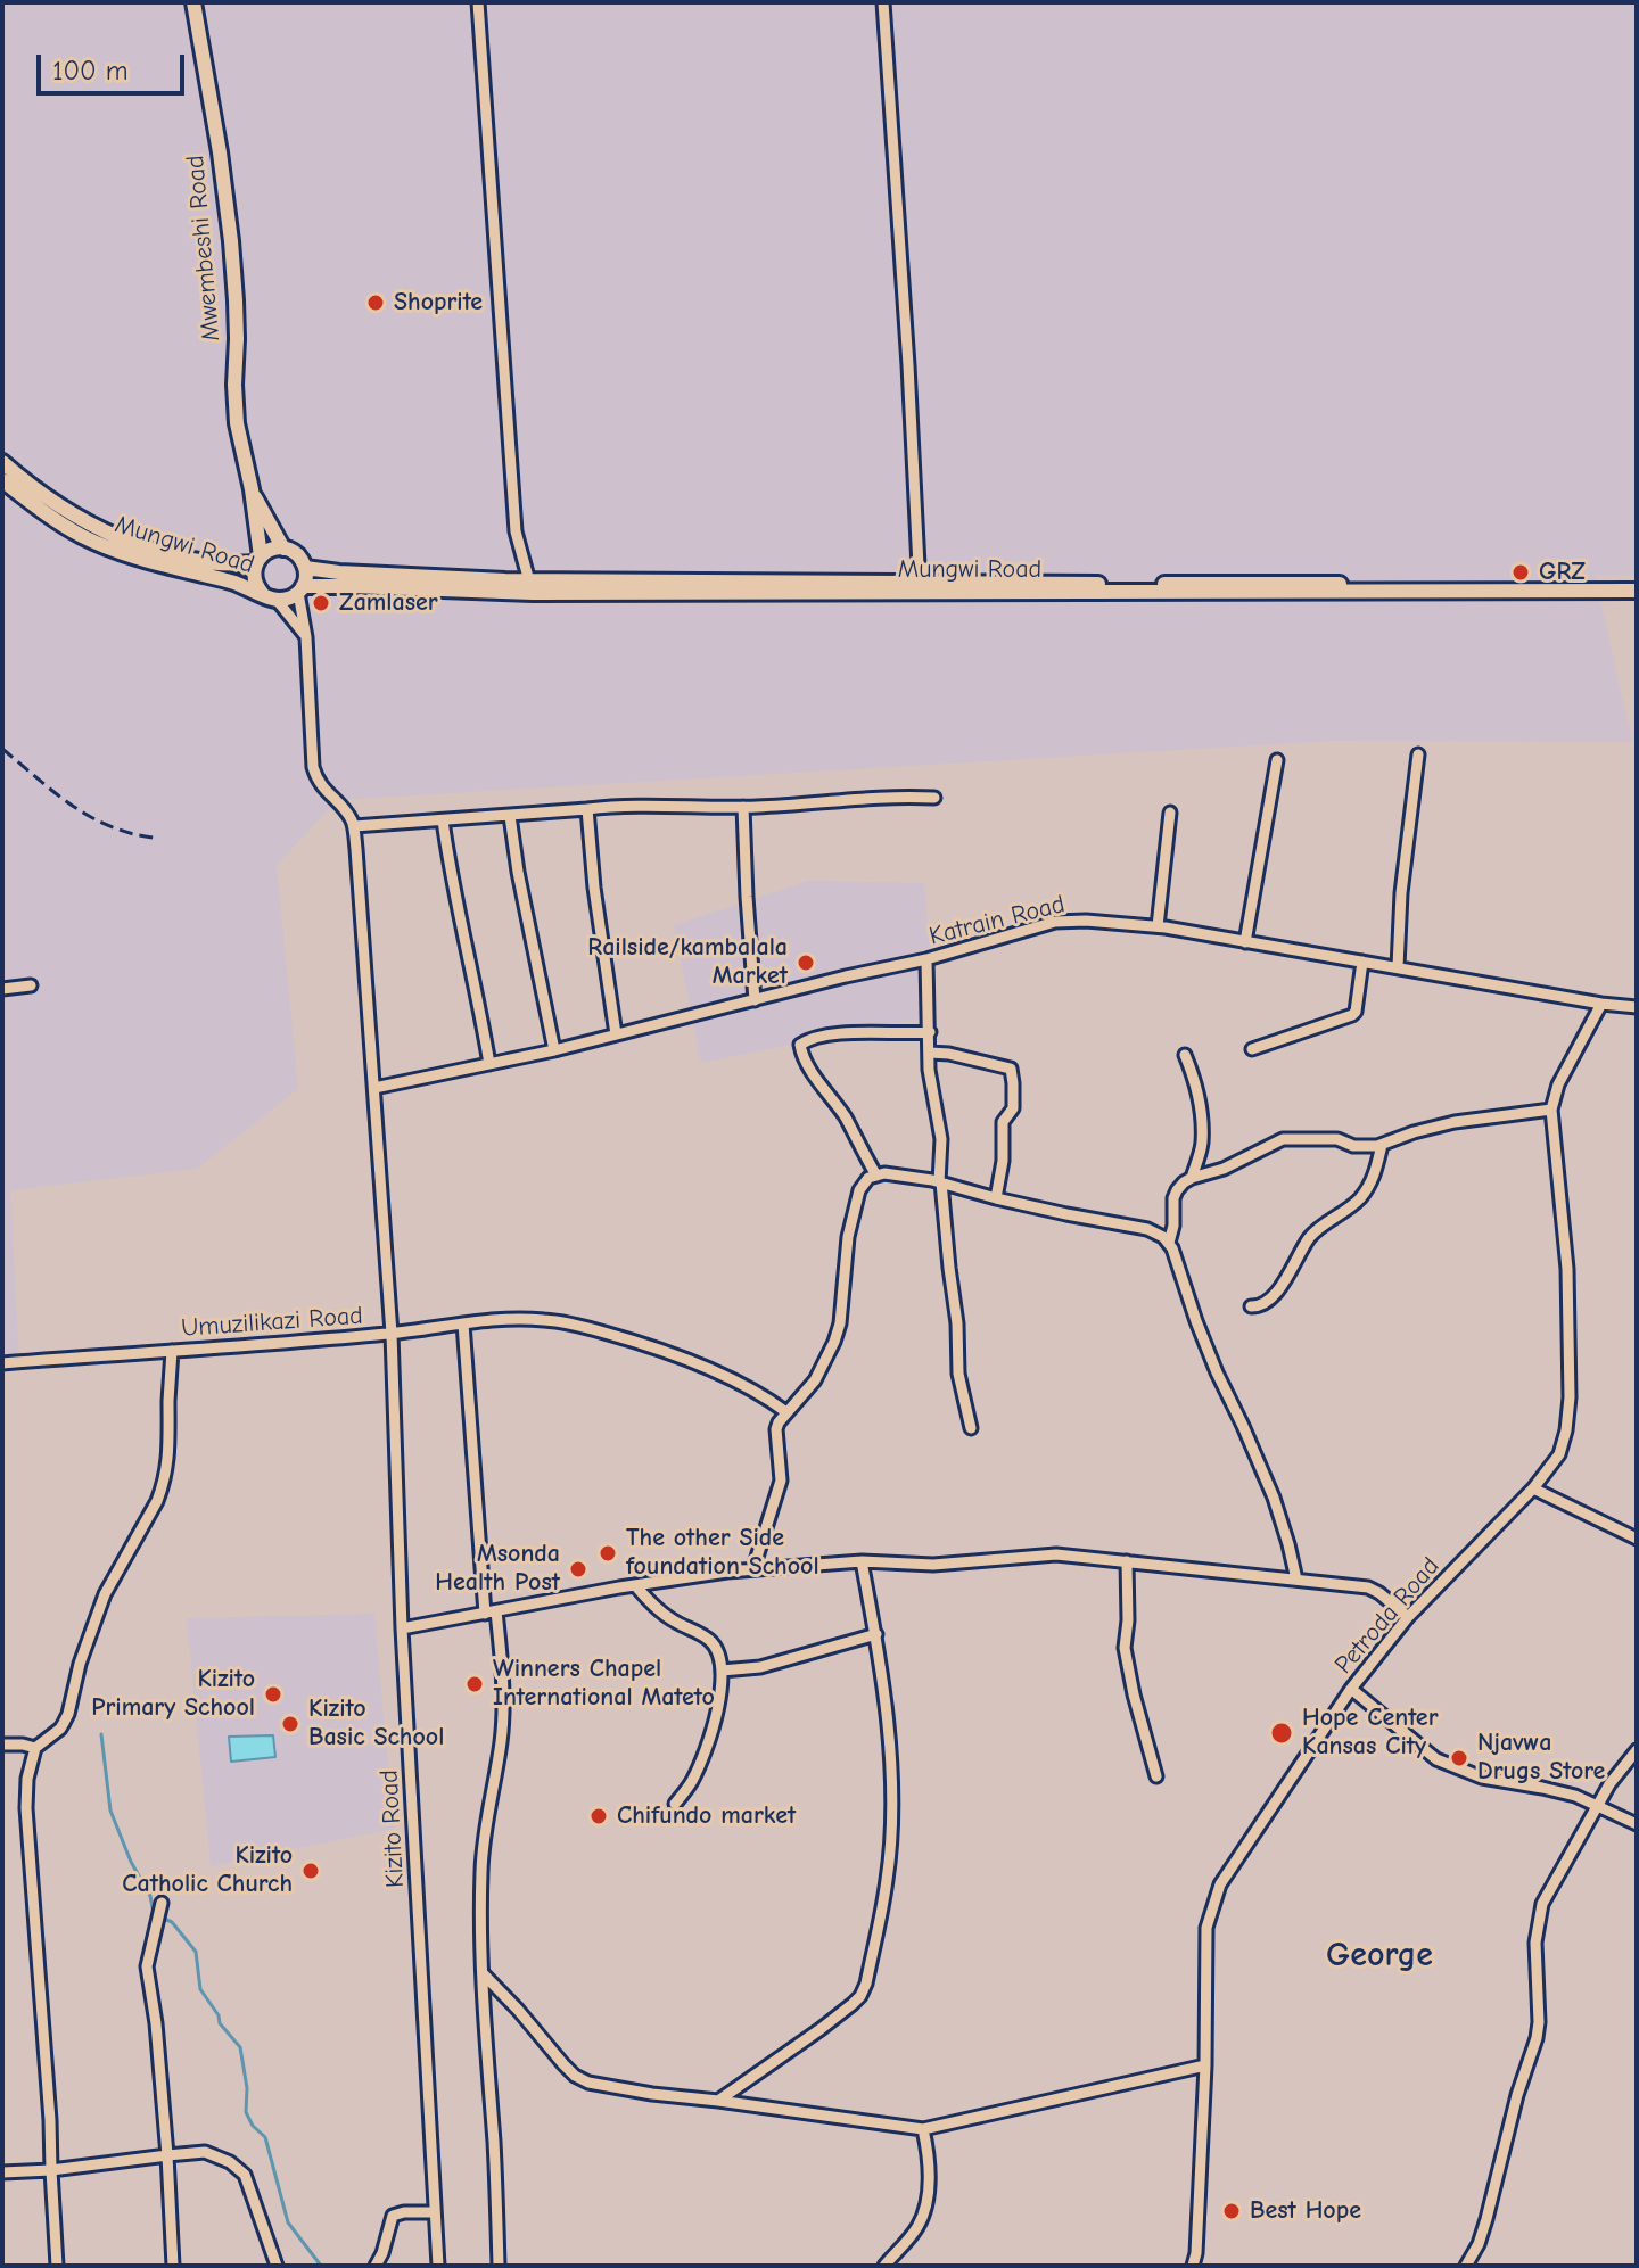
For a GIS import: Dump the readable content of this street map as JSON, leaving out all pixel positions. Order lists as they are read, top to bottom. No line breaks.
{"streets":{"main road":["Mwembeshi Road","Mungwi Road"],"street":["Katrain Road","Umuzilikazi Road","Petroda Road","Kizito Road"]},"crossings":[["Katrain Road","Petroda Road"],["Katrain Road","Kizito Road"],["Umuzilikazi Road","Kizito Road"]],"districts":["George"],"places":["Shoprite","GRZ","Zamlaser","Railside/kambalala Market","The other Side foundation School","Msonda Health Post","Winners Chapel International Mateto","Kizito Primary School","Kizito Basic School","Hope Center Kansas City","Njavwa Drugs Store","Chifundo market","Kizito Catholic Church","Best Hope"],"scale_bar":"100 m"}
